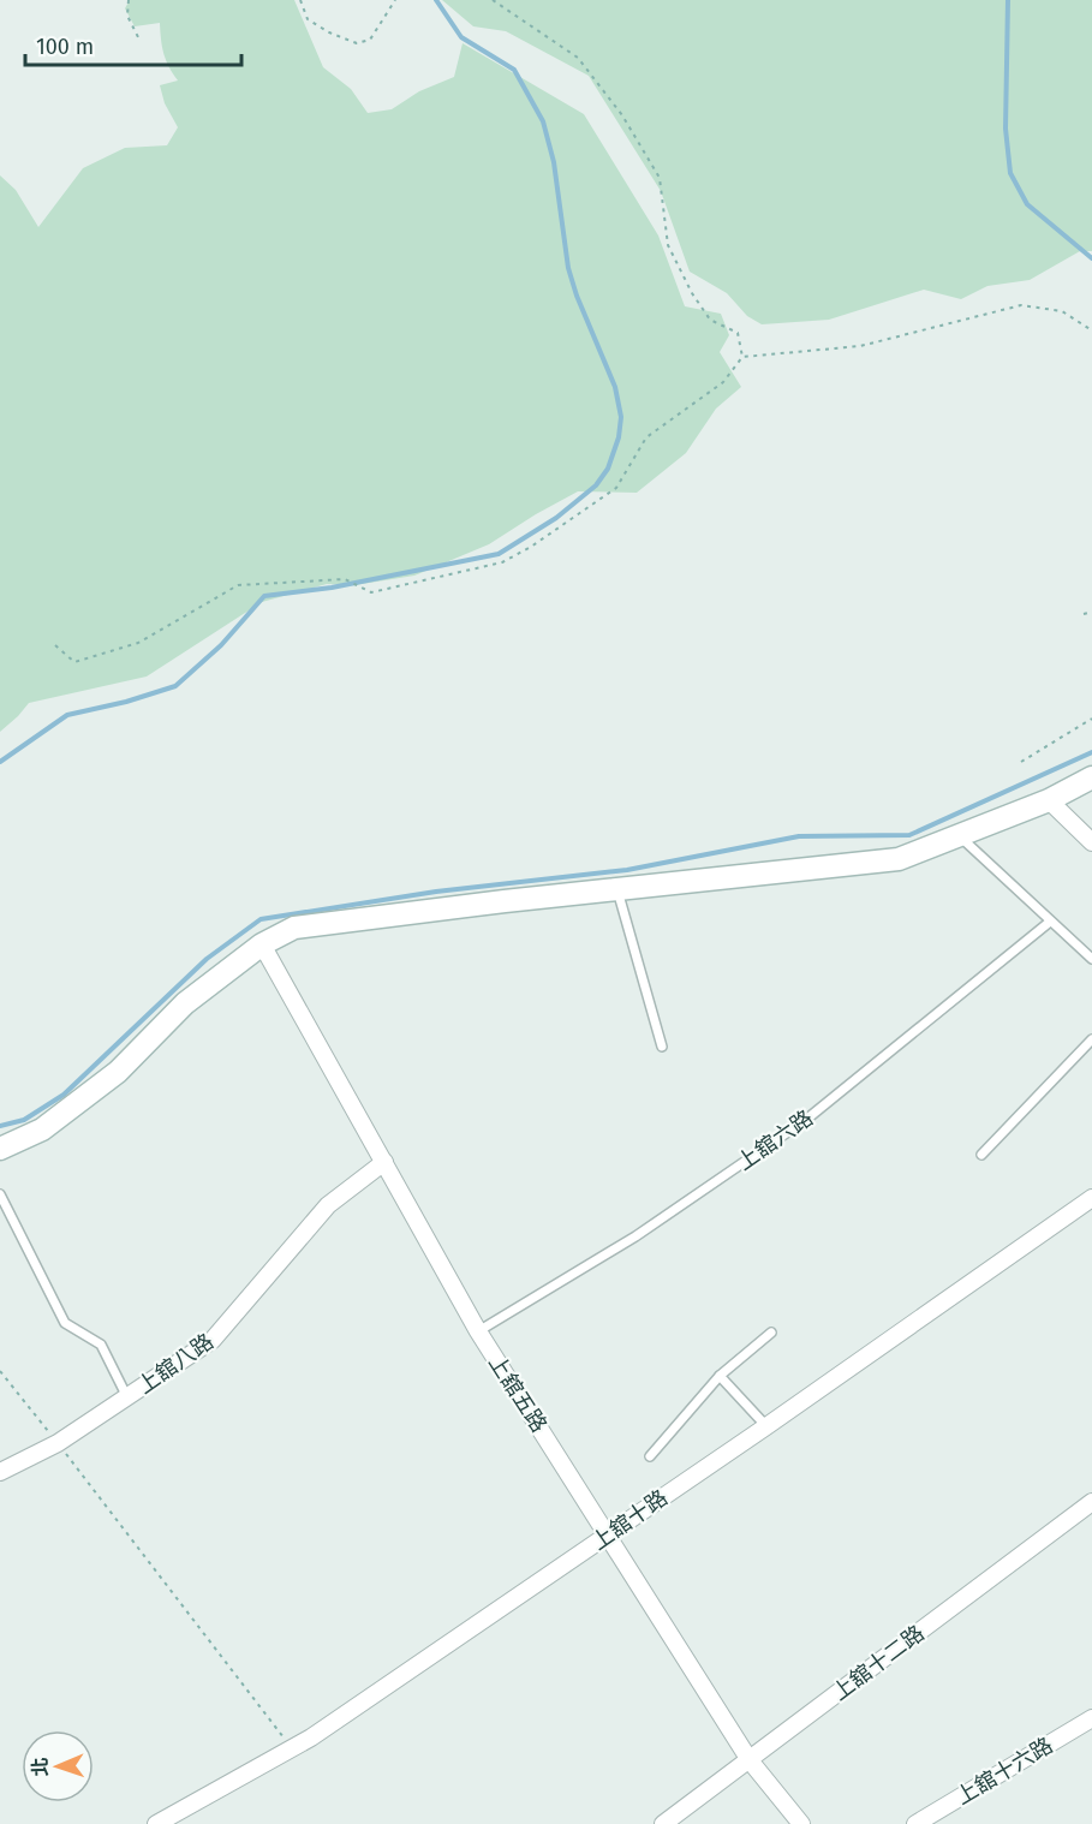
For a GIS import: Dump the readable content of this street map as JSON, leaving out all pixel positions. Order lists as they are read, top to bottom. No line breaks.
{"streets":{"street":["上舘八路","上舘五路","上舘十路","上舘十二路","上舘十六路"],"lane":["上舘六路"]},"crossings":[["上舘六路","上舘五路"],["上舘八路","上舘五路"],["上舘五路","上舘十路"],["上舘五路","上舘十二路"]],"scale_bar":"100 m","north":"left"}
